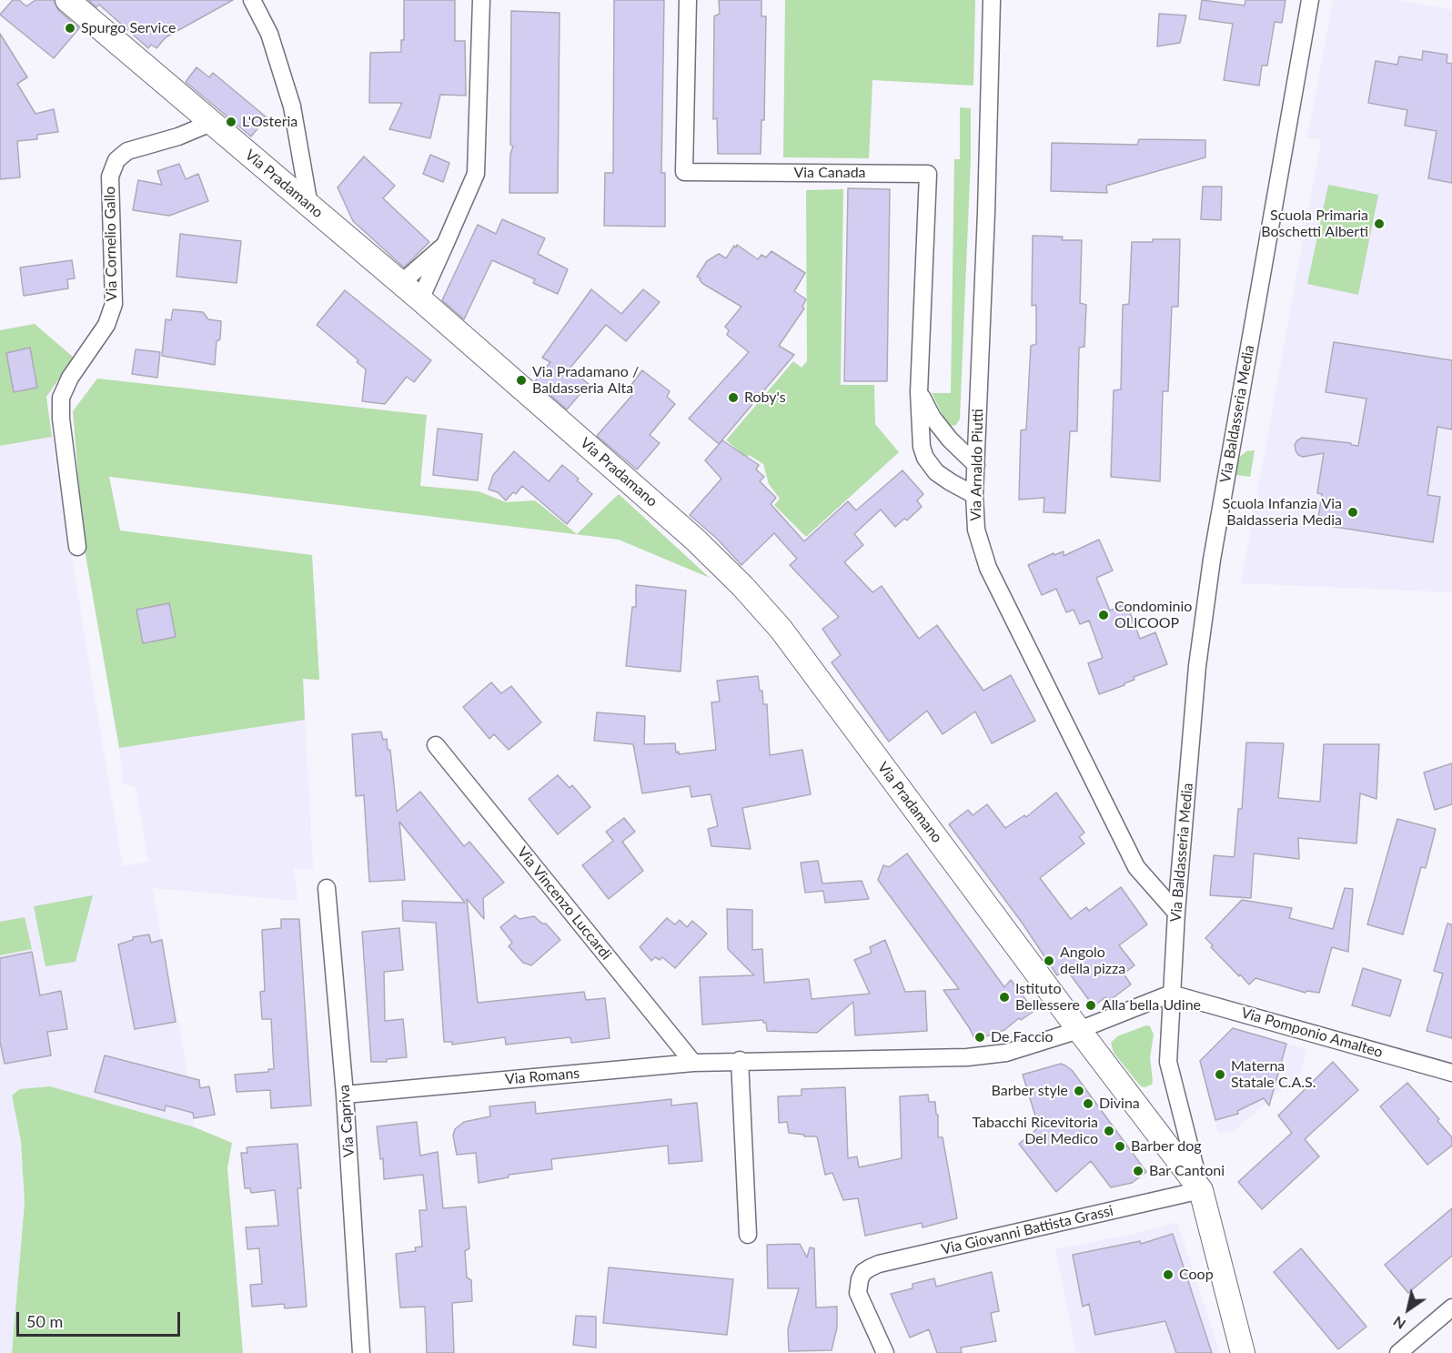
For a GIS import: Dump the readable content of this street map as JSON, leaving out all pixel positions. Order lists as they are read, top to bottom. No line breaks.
{"streets":{"street":["Via Canada","Via Pradamano","Via Cornelio Gallo","Via Baldasseria Media","Via Arnaldo Piutti","Via Vincenzo Luccardi","Via Pomponio Amalteo","Via Romans","Via Capriva","Via Giovanni Battista Grassi"]},"crossings":[["Via Canada","Via Arnaldo Piutti"],["Via Pradamano","Via Cornelio Gallo"],["Via Pradamano","Via Baldasseria Media"],["Via Pradamano","Via Romans"],["Via Pradamano","Via Giovanni Battista Grassi"],["Via Baldasseria Media","Via Arnaldo Piutti"],["Via Baldasseria Media","Via Pomponio Amalteo"],["Via Baldasseria Media","Via Romans"],["Via Baldasseria Media","Via Giovanni Battista Grassi"],["Via Vincenzo Luccardi","Via Romans"],["Via Pomponio Amalteo","Via Romans"],["Via Romans","Via Capriva"]],"places":["Spurgo Service","L'Osteria","Scuola Primaria Boschetti Alberti","Via Pradamano / Baldasseria Alta","Roby's","Scuola Infanzia Via Baldasseria Media","Condominio OLICOOP","Angolo della pizza","Istituto Bellessere","Alla bella Udine","De Faccio","Materna Statale C.A.S.","Barber style","Divina","Tabacchi Ricevitoria Del Medico","Barber dog","Bar Cantoni","Coop"],"scale_bar":"50 m","north":"bottom left"}
